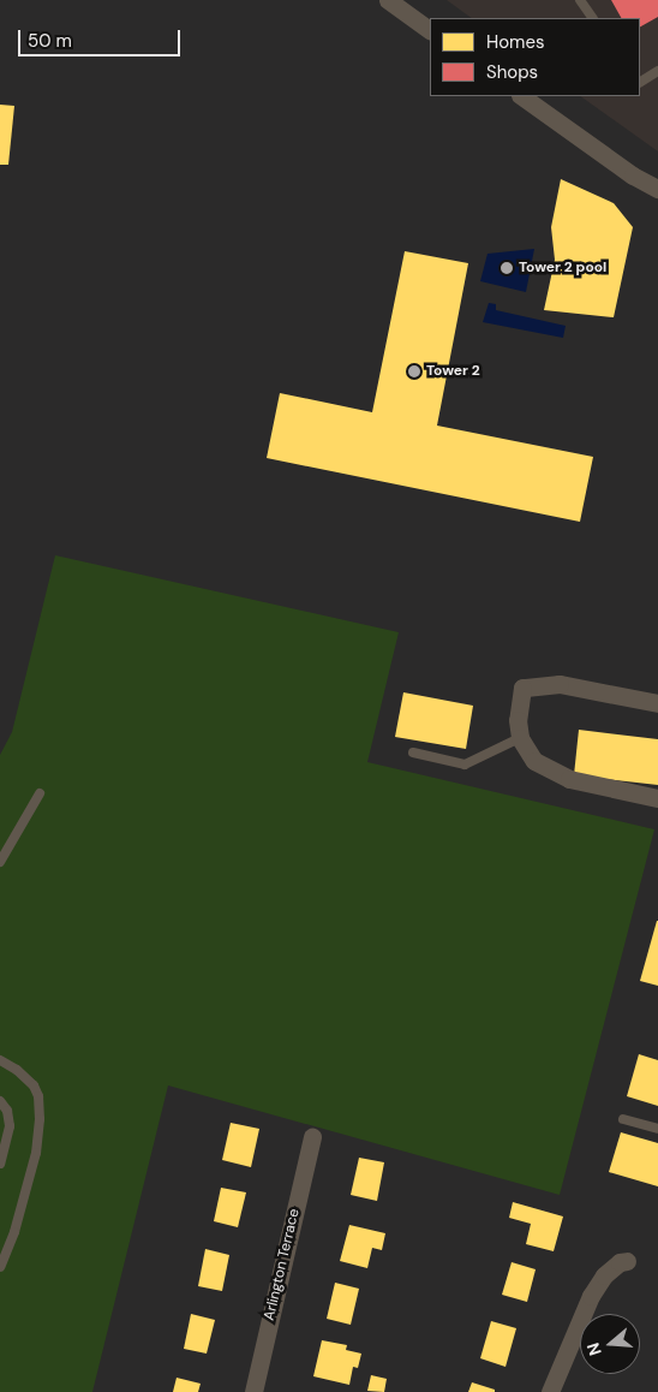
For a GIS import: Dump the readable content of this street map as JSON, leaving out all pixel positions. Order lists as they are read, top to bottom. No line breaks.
{"streets":{"street":["Arlington Terrace"]},"places":["Tower 2 pool","Tower 2"],"legend":["Homes","Shops"],"scale_bar":"50 m","north":"left"}
